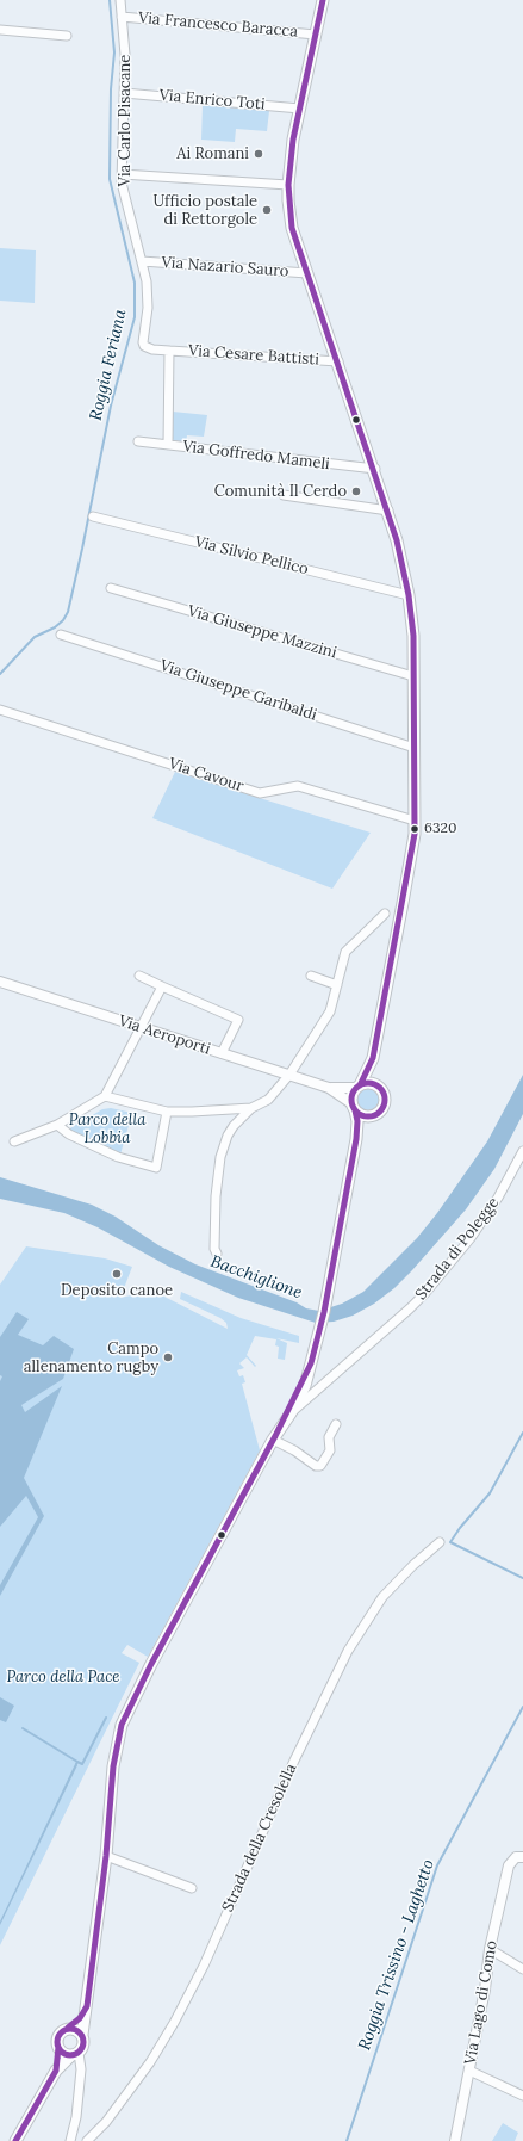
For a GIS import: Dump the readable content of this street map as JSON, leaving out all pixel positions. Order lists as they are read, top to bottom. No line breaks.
{"streets":{"street":["Via Francesco Baracca","Via Enrico Toti","Via Carlo Pisacane","Via Nazario Sauro","Via Cesare Battisti","Via Goffredo Mameli","Via Silvio Pellico","Via Giuseppe Mazzini","Via Giuseppe Garibaldi","Via Cavour","Via Aeroporti","Strada di Polegge","Strada della Cresolella","Via Lago di Como"]},"crossings":[["Via Francesco Baracca","Via Carlo Pisacane"],["Via Enrico Toti","Via Carlo Pisacane"],["Via Carlo Pisacane","Via Nazario Sauro"],["Via Carlo Pisacane","Via Cesare Battisti"]],"water":["Roggia Feriana","Bacchiglione","Roggia Trissino - Laghetto"],"parks":["Parco della Lobbia","Parco della Pace"],"places":["Ai Romani","Ufficio postale di Rettorgole","Comunità Il Cerdo","6320","Deposito canoe","Campo allenamento rugby"]}
